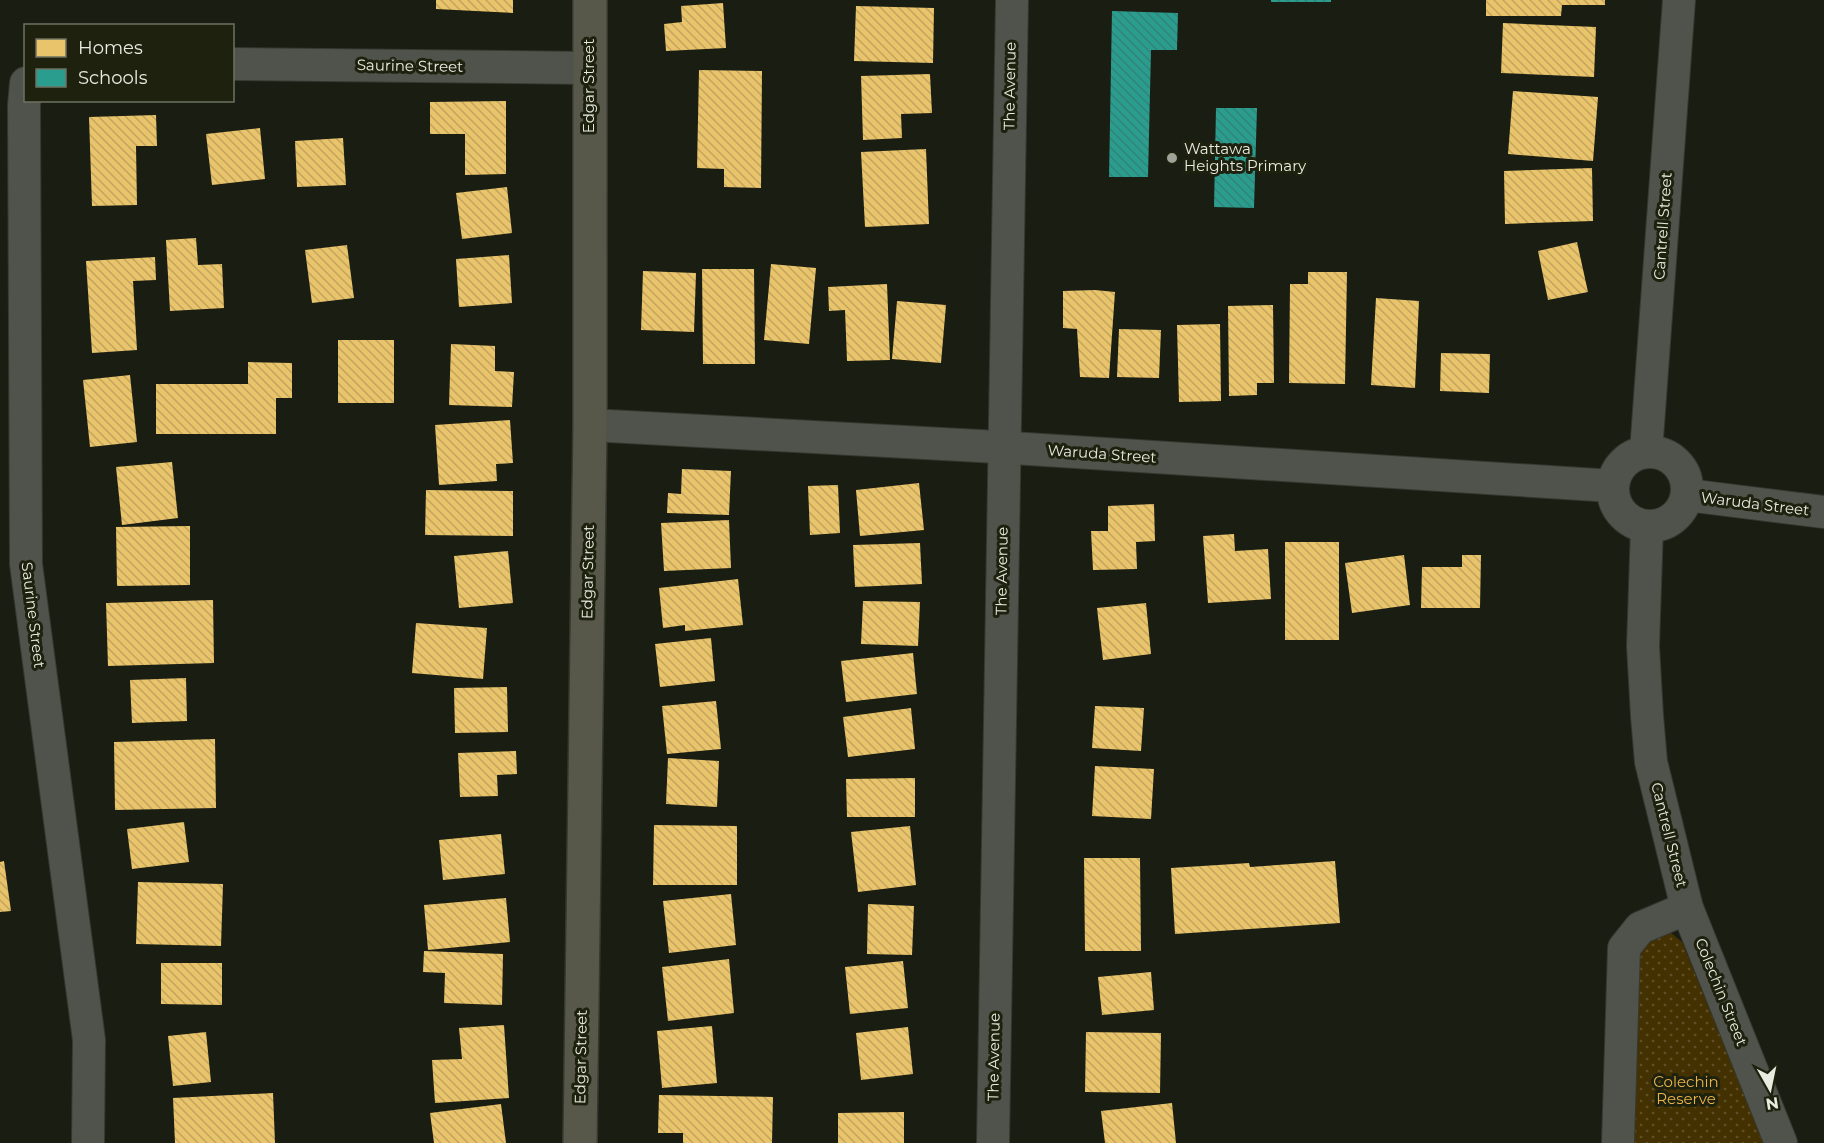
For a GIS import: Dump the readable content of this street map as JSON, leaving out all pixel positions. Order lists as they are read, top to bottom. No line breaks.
{"streets":{"main road":["Edgar Street"],"street":["Saurine Street","The Avenue","Cantrell Street","Waruda Street","Colechin Street"]},"crossings":[["Saurine Street","Edgar Street"],["Edgar Street","Waruda Street"],["The Avenue","Waruda Street"],["Cantrell Street","Waruda Street"],["Cantrell Street","Colechin Street"]],"parks":["Colechin Reserve"],"places":["Wattawa Heights Primary"],"legend":["Homes","Schools"],"north":"bottom"}
